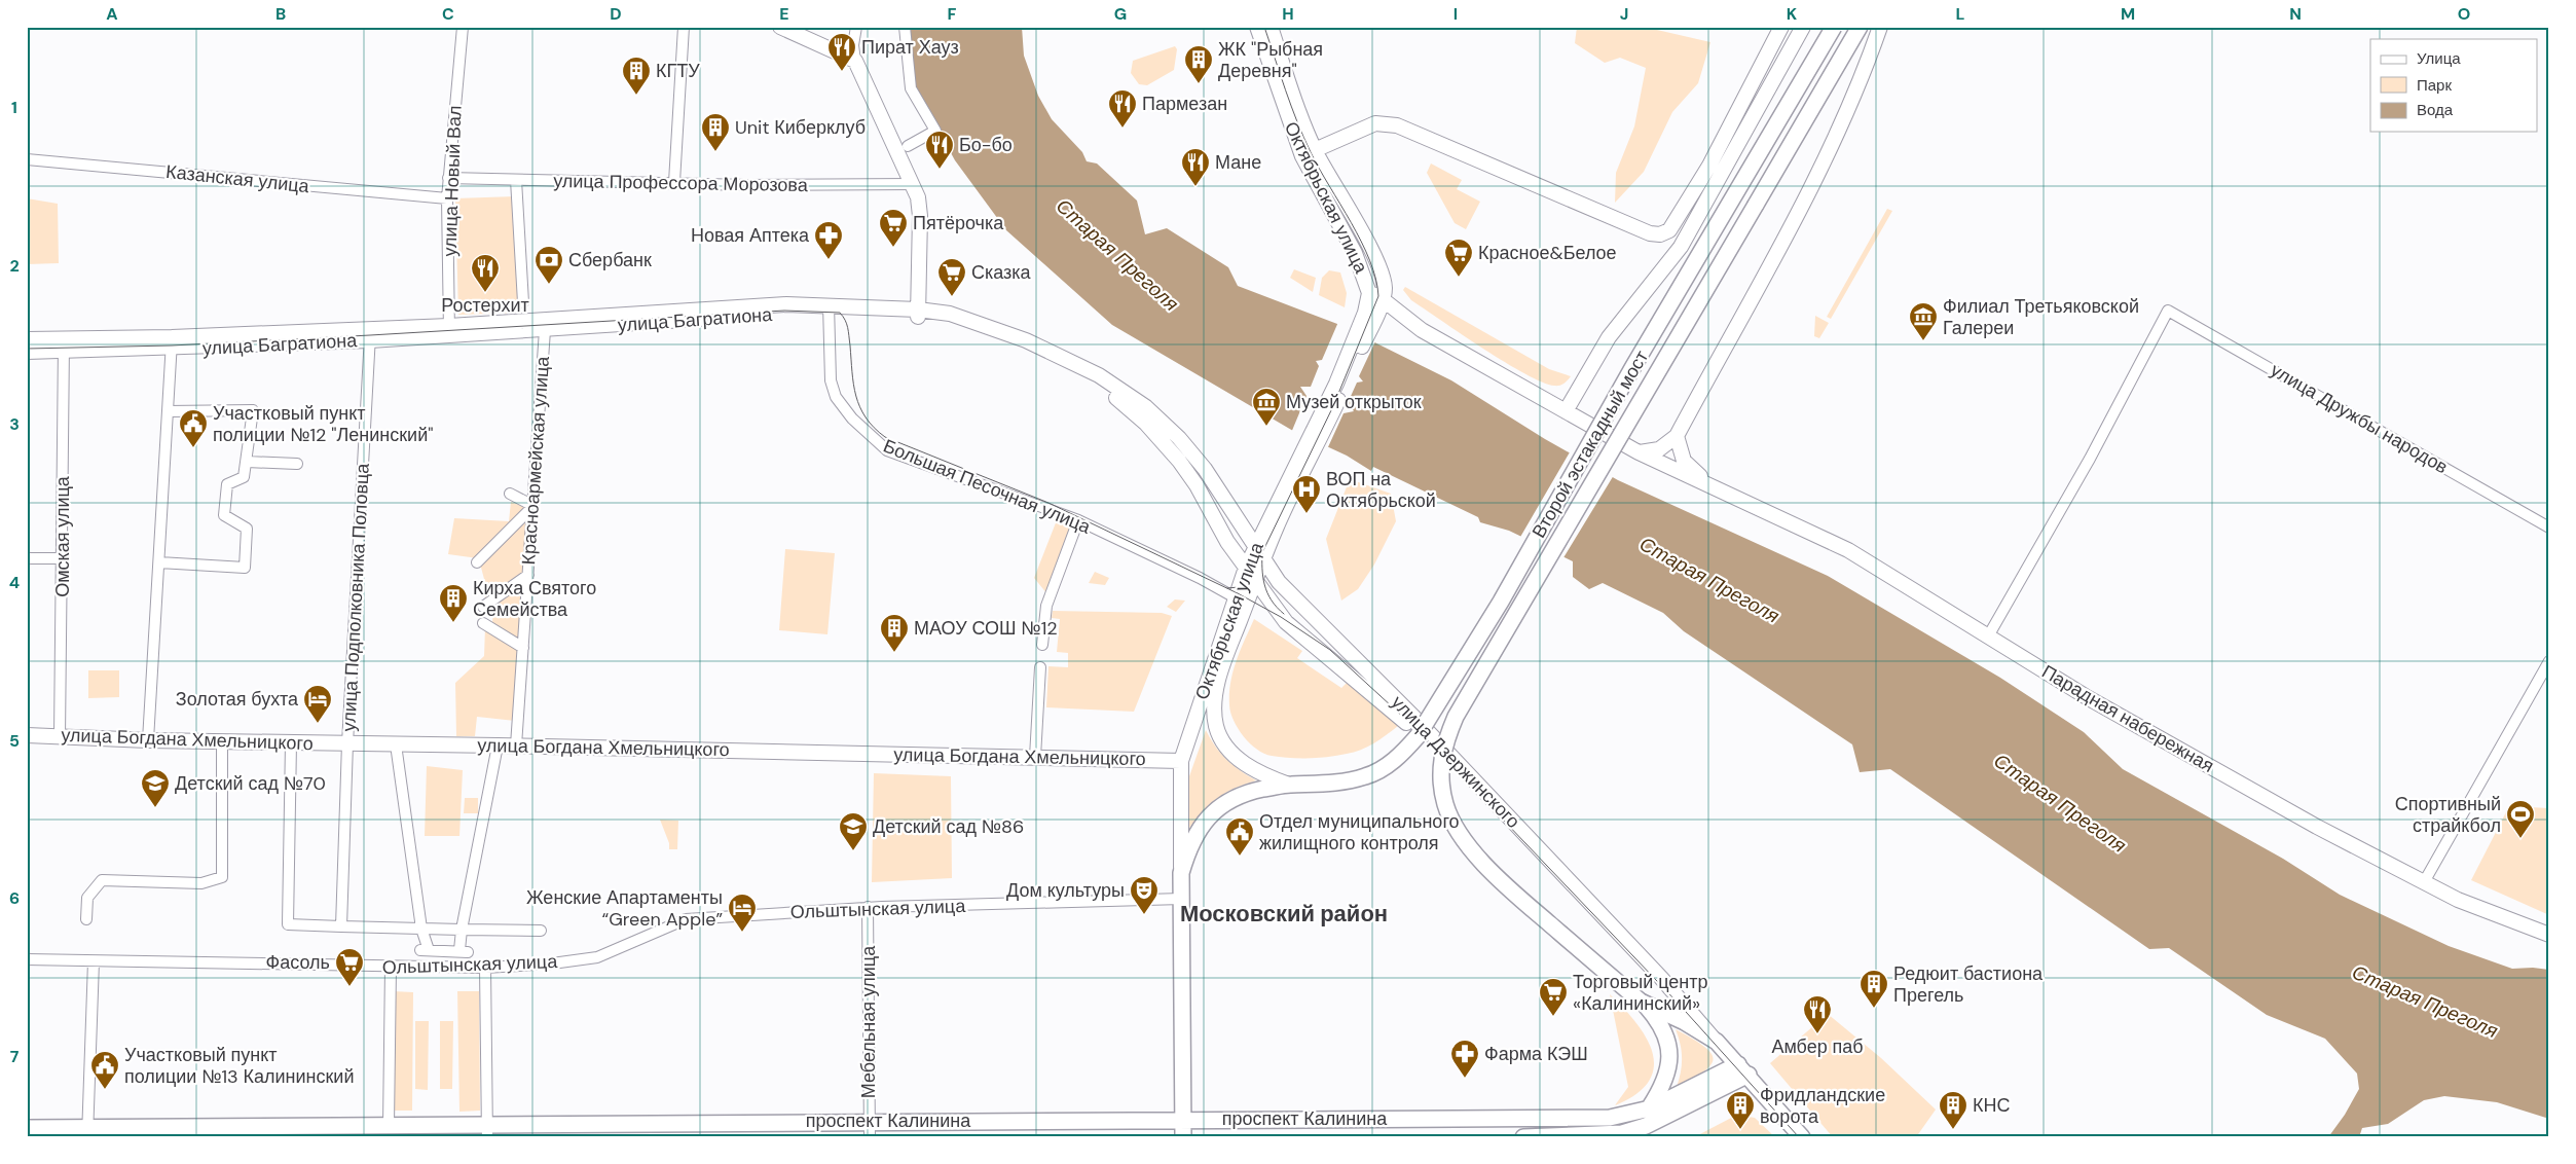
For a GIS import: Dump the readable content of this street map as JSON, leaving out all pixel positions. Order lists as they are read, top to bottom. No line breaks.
{"streets":{"main road":["Октябрьская улица","улица Багратиона","Второй эстакадный мост","Парадная набережная","улица Богдана Хмельницкого","улица Дзержинского","проспект Калинина"],"street":["Казанская улица","улица Новый Вал","улица Профессора Морозова","улица Дружбы народов","Красноармейская улица","Большая Песочная улица","Омская улица","улица Подполковника Половца","Ольштынская улица","Мебельная улица"]},"crossings":[["Казанская улица","улица Новый Вал"],["улица Новый Вал","улица Профессора Морозова"],["улица Новый Вал","улица Багратиона"],["Октябрьская улица","улица Багратиона"],["Октябрьская улица","Второй эстакадный мост"],["Октябрьская улица","Большая Песочная улица"],["Октябрьская улица","Парадная набережная"],["Октябрьская улица","улица Богдана Хмельницкого"],["Октябрьская улица","улица Дзержинского"],["Октябрьская улица","Ольштынская улица"],["Октябрьская улица","проспект Калинина"],["улица Багратиона","Второй эстакадный мост"],["улица Багратиона","Красноармейская улица"],["улица Багратиона","Большая Песочная улица"],["улица Багратиона","Омская улица"],["улица Багратиона","улица Подполковника Половца"],["улица Багратиона","улица Дзержинского"],["улица Дружбы народов","Парадная набережная"],["Второй эстакадный мост","улица Дзержинского"],["Красноармейская улица","улица Богдана Хмельницкого"],["Омская улица","улица Богдана Хмельницкого"],["улица Подполковника Половца","улица Богдана Хмельницкого"],["улица Дзержинского","проспект Калинина"],["Ольштынская улица","Мебельная улица"],["Мебельная улица","проспект Калинина"]],"districts":["Московский район"],"water":["Старая Преголя"],"places":{"restaurant":["Пират Хауз","Пармезан","Бо-бо","Мане","Ростерхит","Амбер паб"],"building":["ЖК \"Рыбная Деревня\"","КГТУ","Unit Киберклуб","Кирха Святого Семейства","МАОУ СОШ №12","Редюит бастиона Прегель","Фридландские ворота","КНС"],"supermarket":["Пятёрочка","Красное&Белое","Сказка","Фасоль","Торговый центр «Калининский»"],"pharmacy":["Новая Аптека","Фарма КЭШ"],"bank":["Сбербанк"],"museum":["Филиал Третьяковской Галереи","Музей открыток"],"public building":["Участковый пункт полиции №12 \"Ленинский\"","Отдел муниципального жилищного контроля","Участковый пункт полиции №13 Калининский"],"hospital":["ВОП на Октябрьской"],"hotel":["Золотая бухта","Женские Апартаменты “Green Apple”"],"school or university":["Детский сад №70","Детский сад №86"],"sports":["Спортивный страйкбол"],"theatre":["Дом культуры"]},"legend":["Улица","Парк","Вода"],"grid":{"columns":["A","B","C","D","E","F","G","H","I","J","K","L","M","N","O"],"rows":["1","2","3","4","5","6","7"]}}
